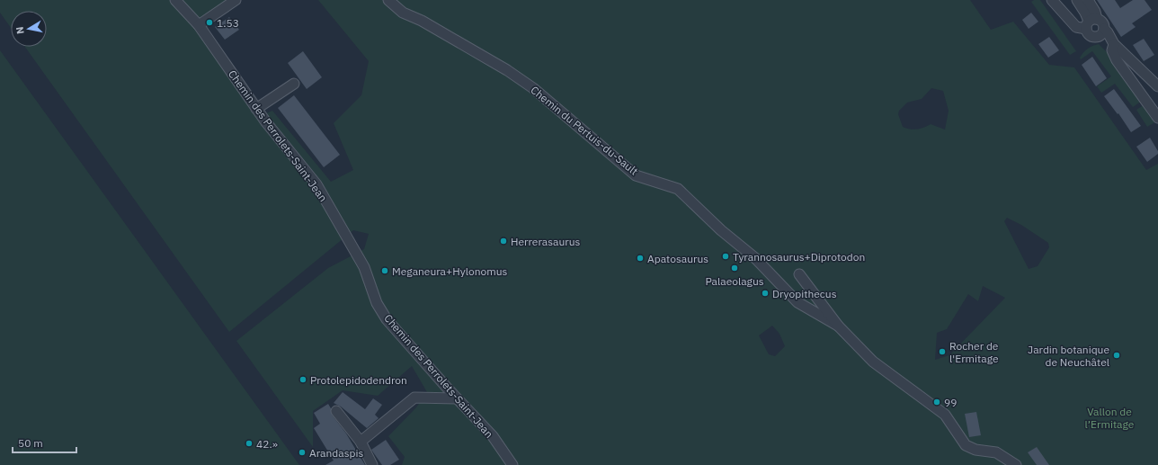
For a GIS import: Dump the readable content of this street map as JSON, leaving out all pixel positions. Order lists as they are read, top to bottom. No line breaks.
{"streets":{"street":["Chemin du Pertuis-du-Sault","Chemin des Perrolets-Saint-Jean"]},"parks":["Vallon de l’Ermitage"],"places":["1.53","Herrerasaurus","Tyrannosaurus+Diprotodon","Apatosaurus","Palaeolagus","Meganeura+Hylonomus","Dryopithecus","Rocher de l'Ermitage","Jardin botanique de Neuchâtel","Protolepidodendron","99","42.»","Arandaspis"],"scale_bar":"50 m","north":"left"}
